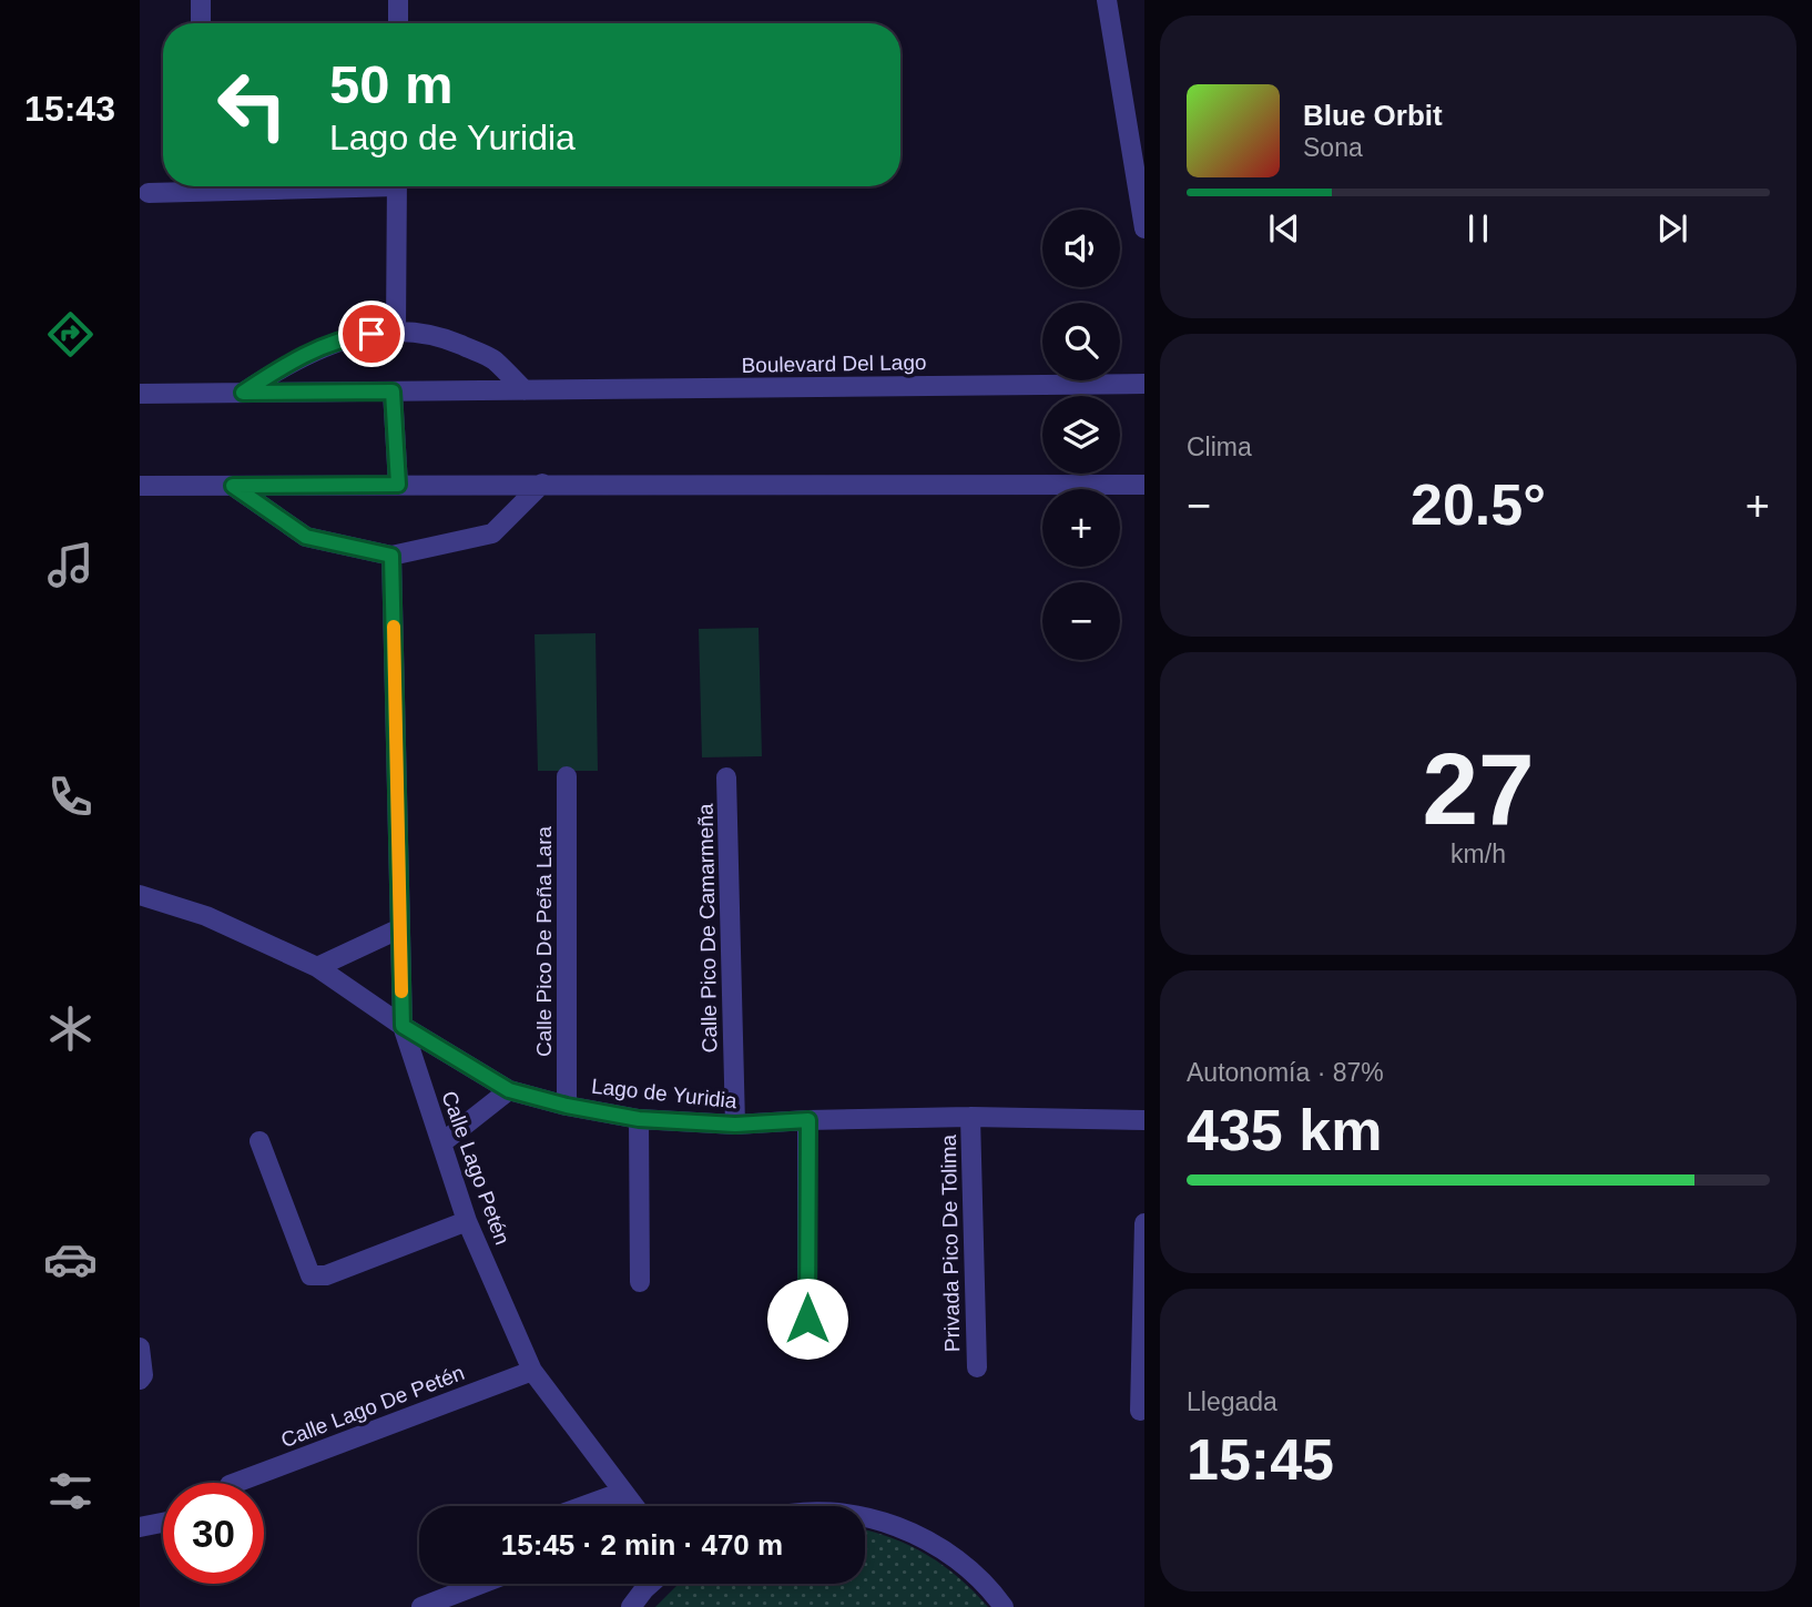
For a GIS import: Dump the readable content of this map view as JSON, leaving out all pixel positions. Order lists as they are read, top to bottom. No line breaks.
{"streets":{"street":["Boulevard Del Lago","Calle Pico De Camarmeña","Calle Pico De Peña Lara","Lago de Yuridia","Calle Lago Petén","Privada Pico De Tolima","Calle Lago De Petén"]},"crossings":[["Calle Pico De Camarmeña","Lago de Yuridia"],["Calle Pico De Peña Lara","Lago de Yuridia"],["Lago de Yuridia","Calle Lago Petén"],["Lago de Yuridia","Privada Pico De Tolima"],["Calle Lago Petén","Calle Lago De Petén"]],"page":{"tabs":"15:43","turn":["50 m","Lago de Yuridia"],"song":["Blue Orbit","Sona"],"map_buttons":["+","−"],"tile":["Clima",["27","km/h"],["Autonomía · 87%","435 km"],["Llegada","15:45"]],"heat":["−","20.5°","+"],"limit":"30","trip":"15:45 · 2 min · 470 m"}}
